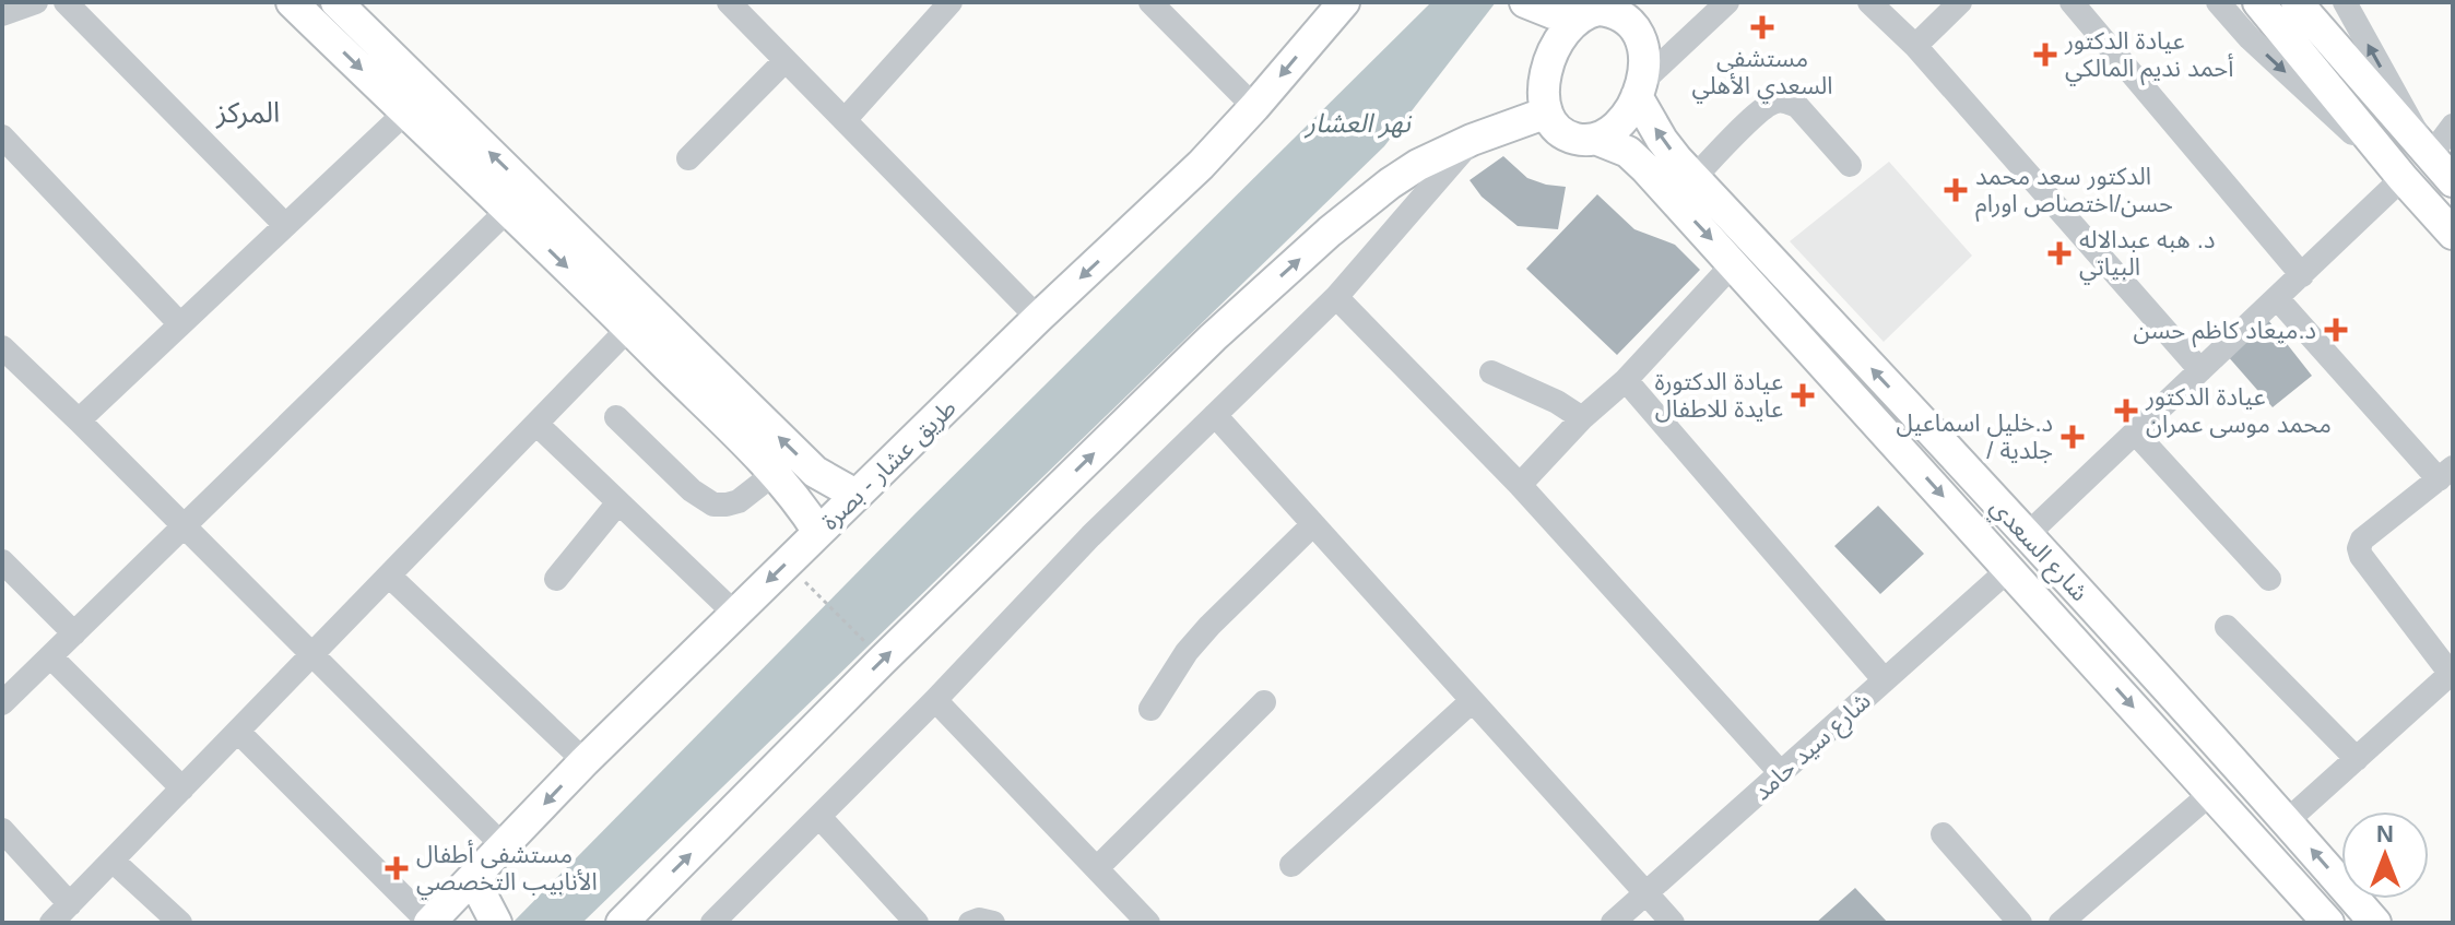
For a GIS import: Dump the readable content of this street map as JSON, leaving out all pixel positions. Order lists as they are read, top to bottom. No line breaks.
{"streets":{"main road":["طريق عشار - بصرة","شارع السعدي"],"street":["شارع سيد حامد"]},"crossings":[["شارع السعدي","شارع سيد حامد"]],"districts":["المركز"],"water":["نهر العشار"],"places":{"health":["مستشفى السعدي الأهلي","عيادة الدكتور أحمد نديم المالكي","الدكتور سعد محمد حسن/اختصاص اورام","د. هبه عبدالاله البياتي","د.ميعاد كاظم حسن","عيادة الدكتورة عايدة للاطفال","عيادة الدكتور محمد موسى عمران","د.خليل اسماعيل / جلدية","مستشفى أطفال الأنابيب التخصصي"]},"north":"top"}
